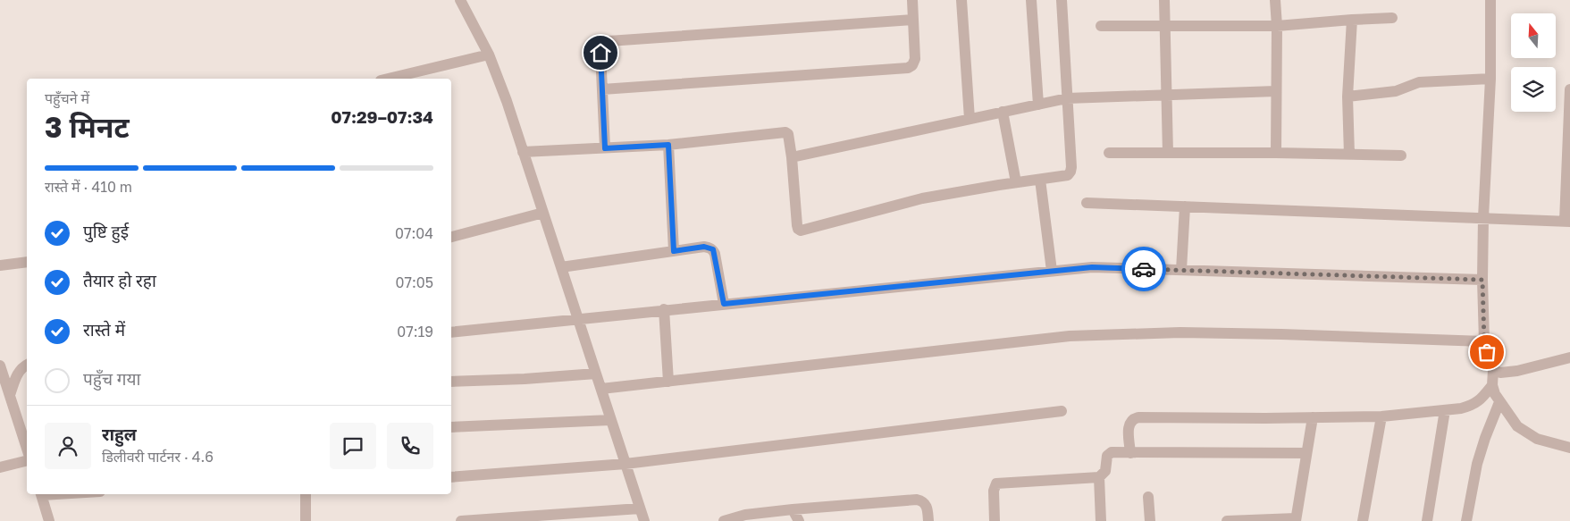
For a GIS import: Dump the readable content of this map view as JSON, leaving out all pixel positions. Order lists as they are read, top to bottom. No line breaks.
{"north":"top","page":{"heading":["3 मिनट","पहुँचने में","07:29–07:34"],"panel":["राहुल","डिलीवरी पार्टनर · 4.6"],"bar":"रास्ते में · 410 m","list":[["पुष्टि हुई","07:04"],["तैयार हो रहा","07:05"],["रास्ते में","07:19"],"पहुँच गया"]}}
